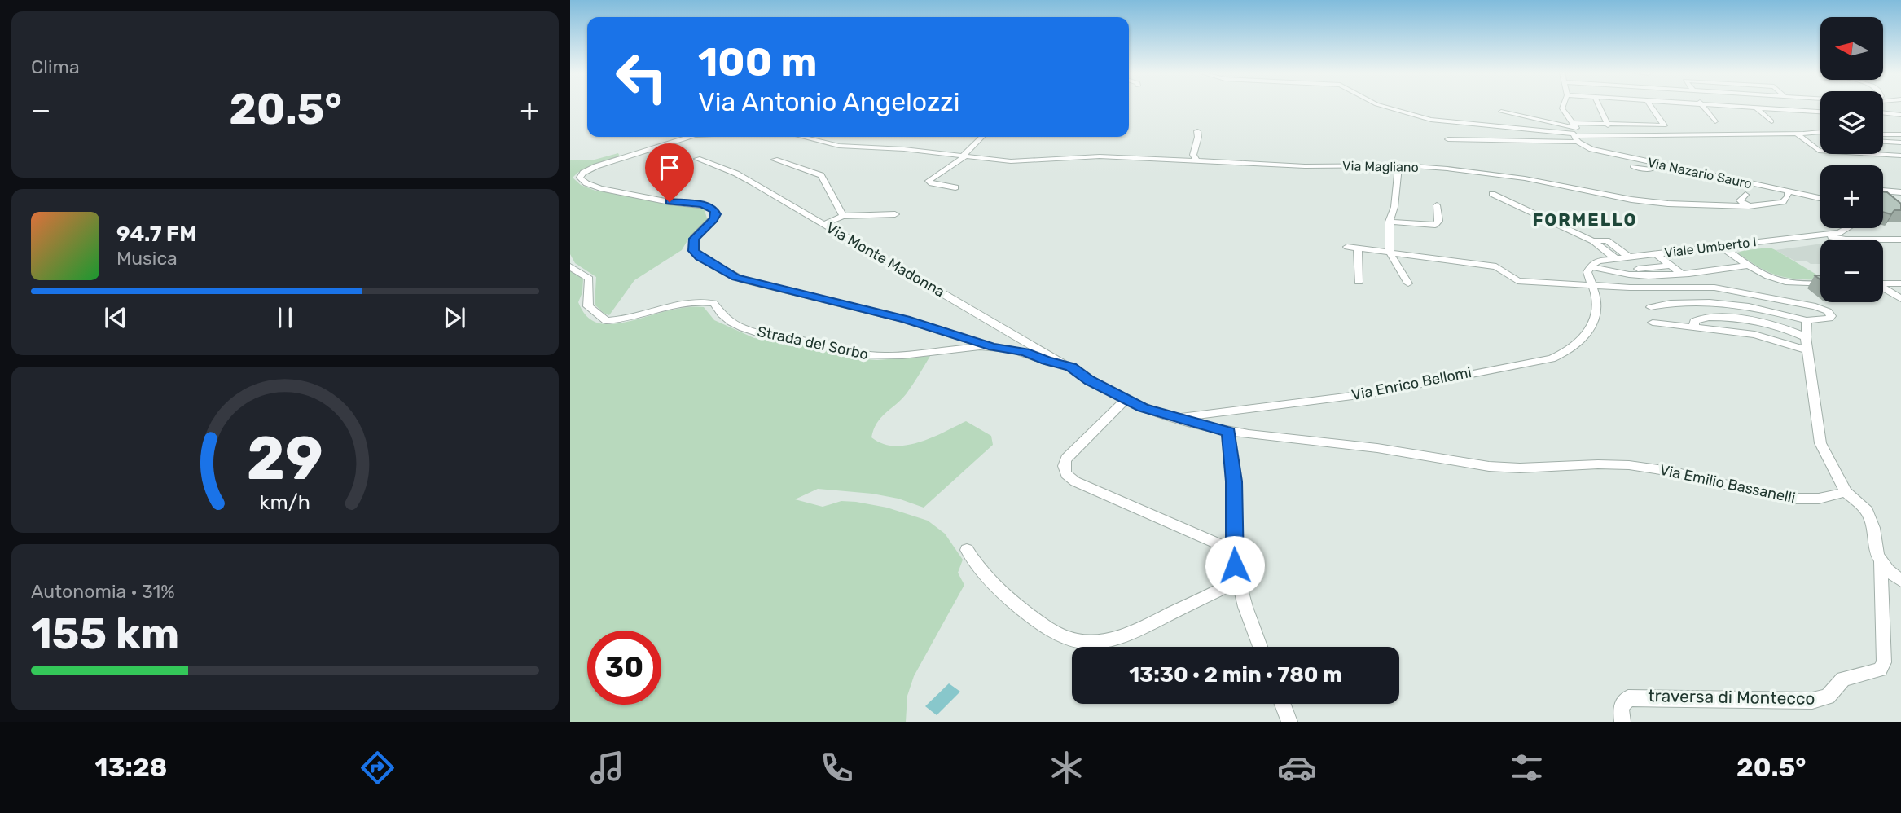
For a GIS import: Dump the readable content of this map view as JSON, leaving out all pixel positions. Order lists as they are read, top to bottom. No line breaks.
{"streets":{"street":["Via Magliano","Via Nazario Sauro","Viale Umberto I","Via Monte Madonna","Strada del Sorbo","Via Enrico Bellomi","Via Emilio Bassanelli","traversa di Montecco"]},"crossings":[["Via Magliano","Via Nazario Sauro"],["Via Monte Madonna","Strada del Sorbo"],["Via Monte Madonna","Via Emilio Bassanelli"],["Via Enrico Bellomi","Via Emilio Bassanelli"]],"districts":["FORMELLO"],"north":"left","page":{"tile":["Clima",["Autonomia · 31%","155 km"]],"map_buttons":["+","−"],"turn":["100 m","Via Antonio Angelozzi"],"heat":["−","20.5°","+"],"song":["94.7 FM","Musica"],"limit":"30","trip":"13:30 · 2 min · 780 m","tabs":["13:28","20.5°"],"gauge":["29","km/h"]}}
